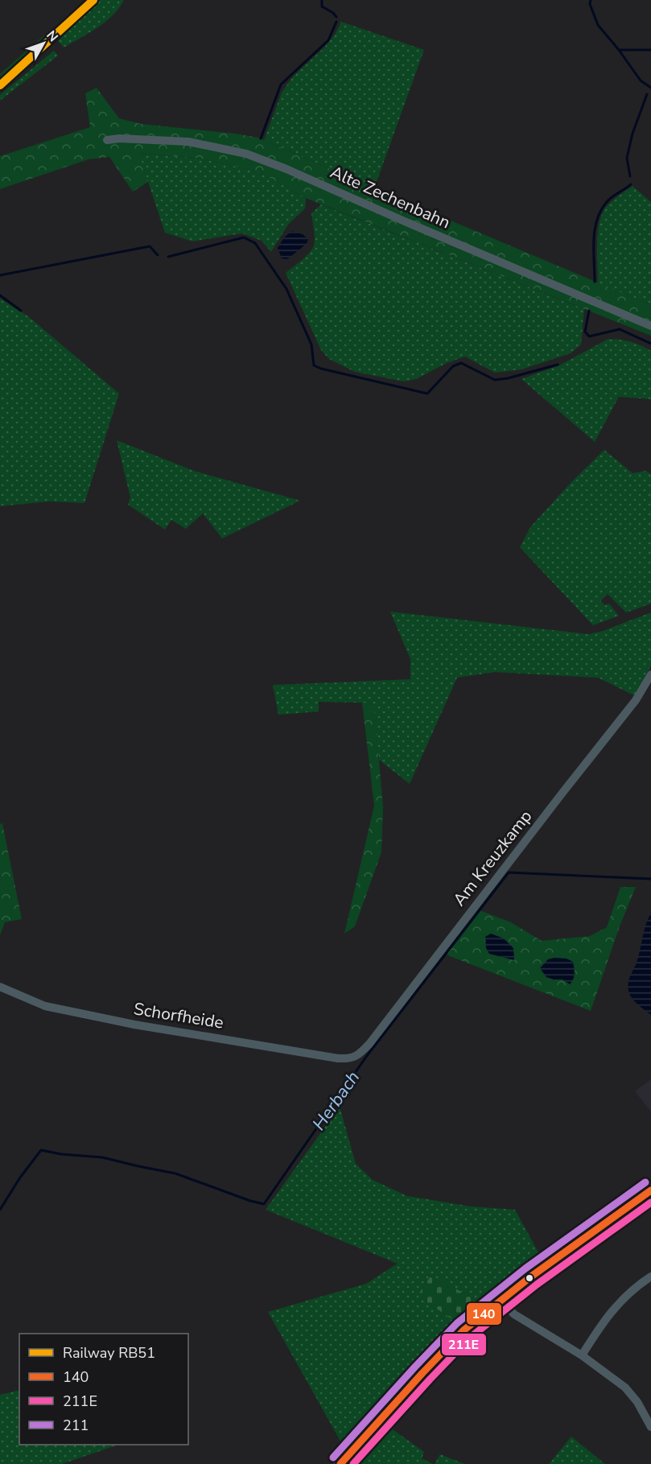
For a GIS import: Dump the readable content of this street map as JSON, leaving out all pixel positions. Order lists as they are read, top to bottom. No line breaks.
{"streets":{"street":["Alte Zechenbahn","Am Kreuzkamp","Schorfheide"]},"crossings":[["Am Kreuzkamp","Schorfheide"]],"water":["Herbach"],"lines":["rail line RB51","transit line 211","transit line 140","transit line 211E"],"legend":["Railway RB51","140","211E","211"],"north":"top right"}
